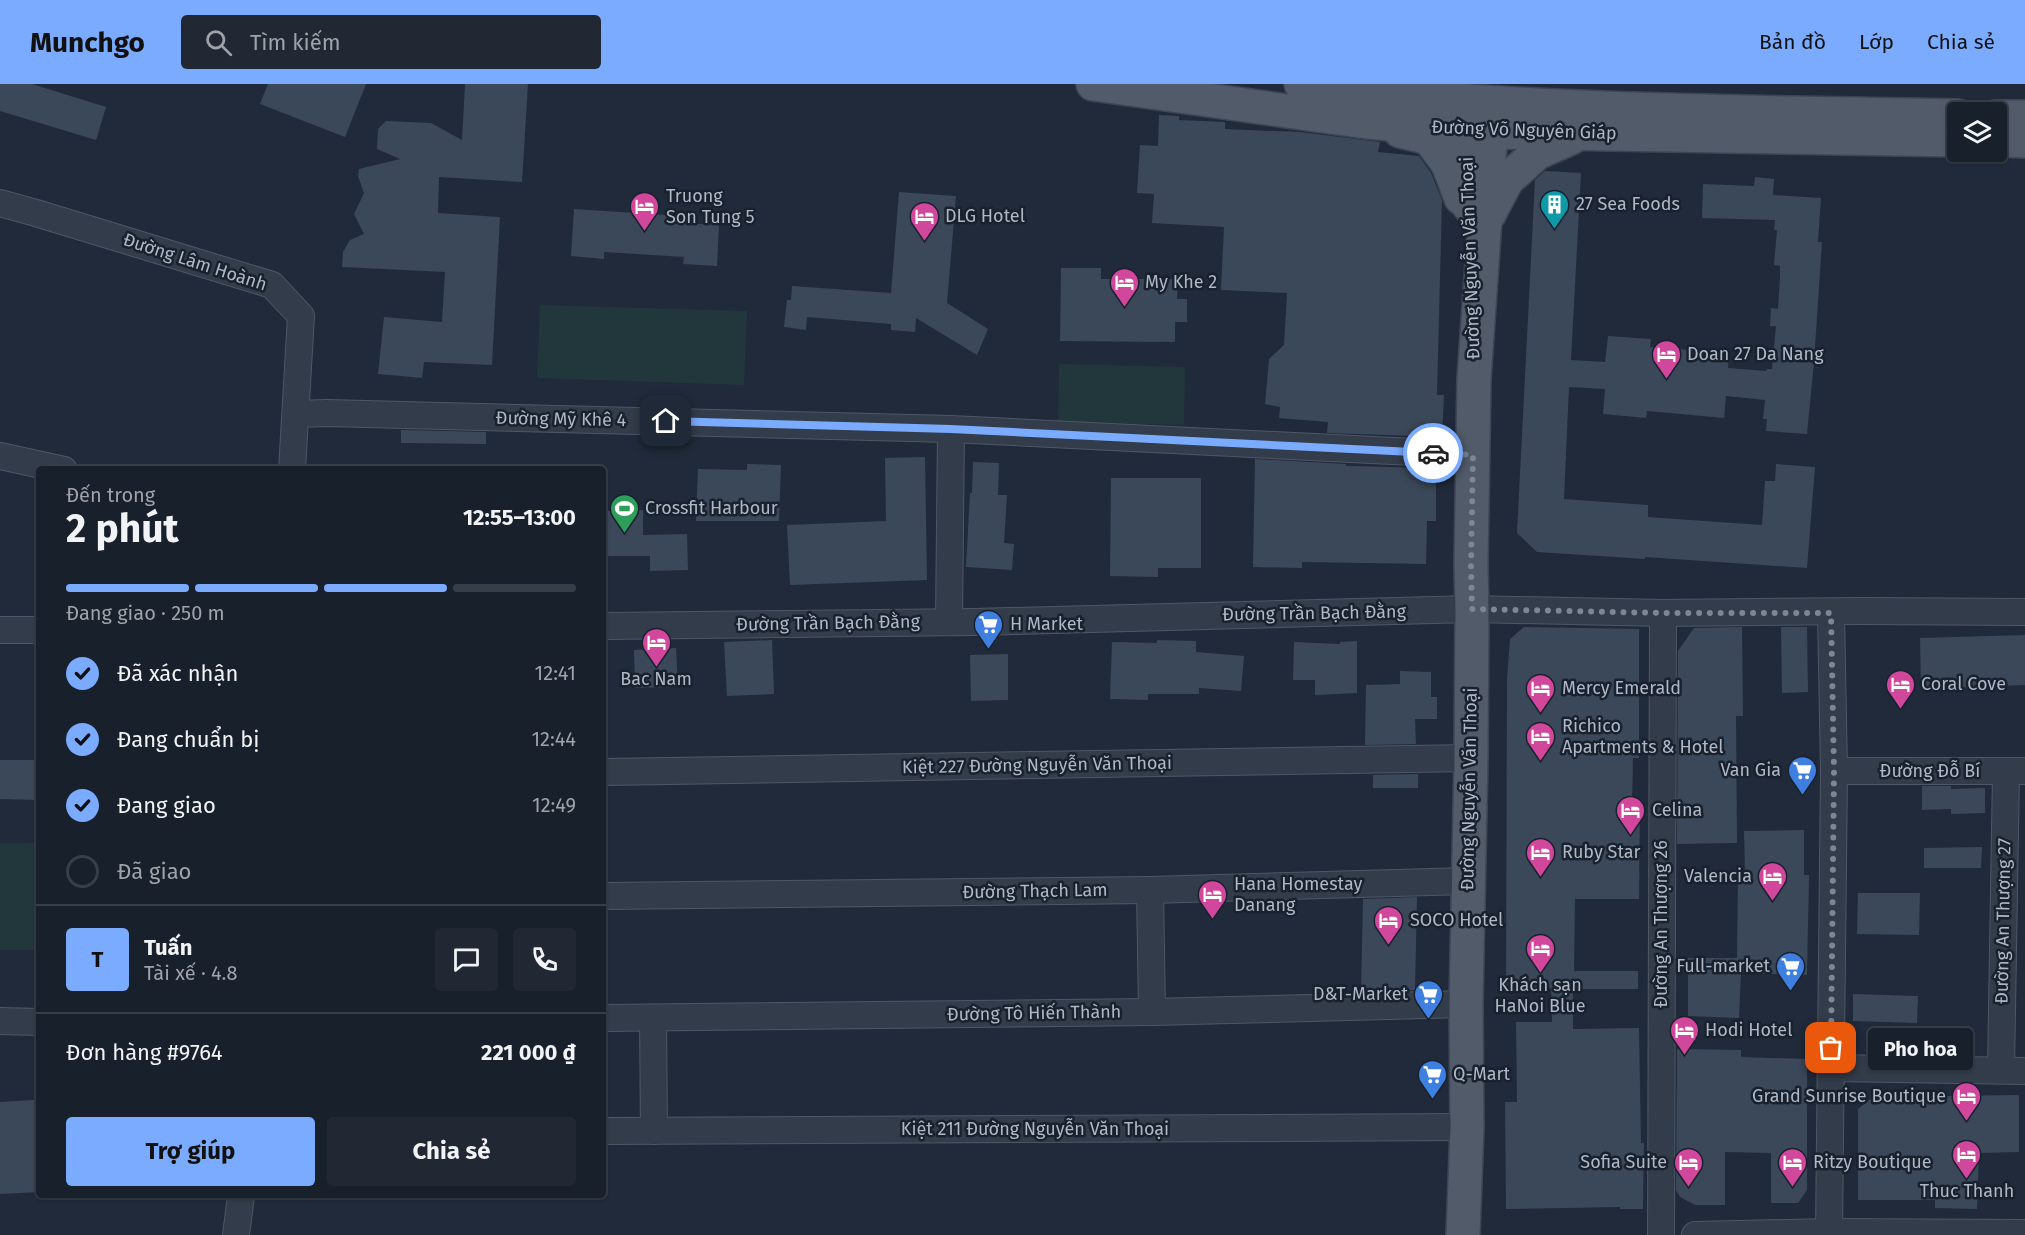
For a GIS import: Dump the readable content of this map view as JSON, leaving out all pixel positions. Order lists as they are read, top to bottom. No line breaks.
{"streets":{"main road":["Đường Võ Nguyên Giáp","Đường Nguyễn Văn Thoại"],"street":["Đường Lâm Hoành","Đường Mỹ Khê 4","Đường Trần Bạch Đằng","Kiệt 227 Đường Nguyễn Văn Thoại","Đường Đỗ Bí","Đường Thạch Lam","Đường An Thượng 27","Đường An Thượng 26","Đường Tô Hiến Thành","Kiệt 211 Đường Nguyễn Văn Thoại"]},"crossings":[["Đường Võ Nguyên Giáp","Đường Nguyễn Văn Thoại"],["Đường Nguyễn Văn Thoại","Đường Mỹ Khê 4"],["Đường Nguyễn Văn Thoại","Đường Trần Bạch Đằng"],["Đường Nguyễn Văn Thoại","Kiệt 227 Đường Nguyễn Văn Thoại"],["Đường Nguyễn Văn Thoại","Đường Thạch Lam"],["Đường Nguyễn Văn Thoại","Đường Tô Hiến Thành"],["Đường Nguyễn Văn Thoại","Kiệt 211 Đường Nguyễn Văn Thoại"],["Đường Lâm Hoành","Đường Mỹ Khê 4"],["Đường Trần Bạch Đằng","Đường An Thượng 26"],["Đường Đỗ Bí","Đường An Thượng 27"]],"places":{"building":["27 Sea Foods"],"hotel":["Truong Son Tung 5","DLG Hotel","My Khe 2","Doan 27 Da Nang","Bac Nam","Coral Cove","Mercy Emerald","Richico Apartments & Hotel","Celina","Ruby Star","Valencia","Hana Homestay Danang","SOCO Hotel","Khách sạn HaNoi Blue","Hodi Hotel","Grand Sunrise Boutique","Thuc Thanh","Sofia Suite","Ritzy Boutique"],"sports":["Crossfit Harbour"],"supermarket":["H Market","Van Gia","Full-market","D&T-Market","Q-Mart"],"other":["Pho hoa"]},"page":{"header":"Munchgo","search":"Tìm kiếm","nav":["Bản đồ","Lớp","Chia sẻ"],"heading":["2 phút","Đến trong","12:55–13:00"],"panel":["Tuấn","Tài xế · 4.8","Đơn hàng #9764","221 000 ₫"],"bar":"Đang giao · 250 m","list":[["Đã xác nhận","12:41"],["Đang chuẩn bị","12:44"],["Đang giao","12:49"],"Đã giao"],"round":"T","bubble":"Pho hoa","buttons":["Trợ giúp","Chia sẻ"]}}
